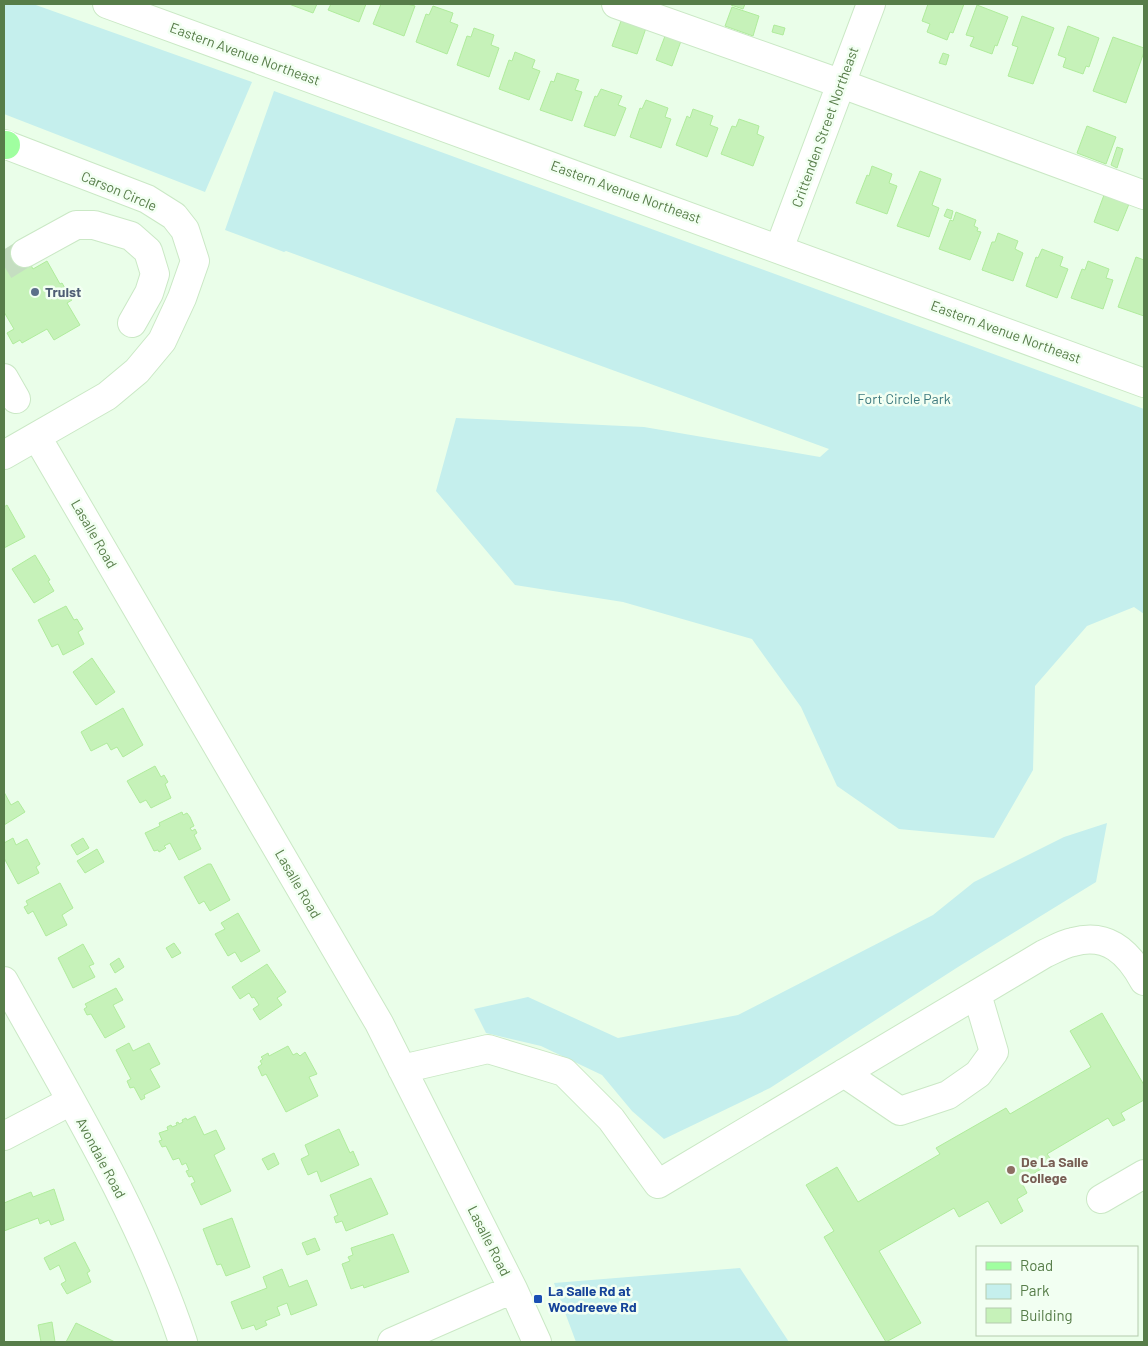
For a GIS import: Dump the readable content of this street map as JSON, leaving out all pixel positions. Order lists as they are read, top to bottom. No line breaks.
{"streets":{"street":["Eastern Avenue Northeast","Crittenden Street Northeast","Carson Circle","Lasalle Road","Avondale Road"]},"crossings":[["Eastern Avenue Northeast","Crittenden Street Northeast"],["Carson Circle","Lasalle Road"]],"parks":["Fort Circle Park"],"places":{"other":["Truist","De La Salle College"],"transit":["La Salle Rd at Woodreeve Rd"]},"legend":["Road","Park","Building"]}
